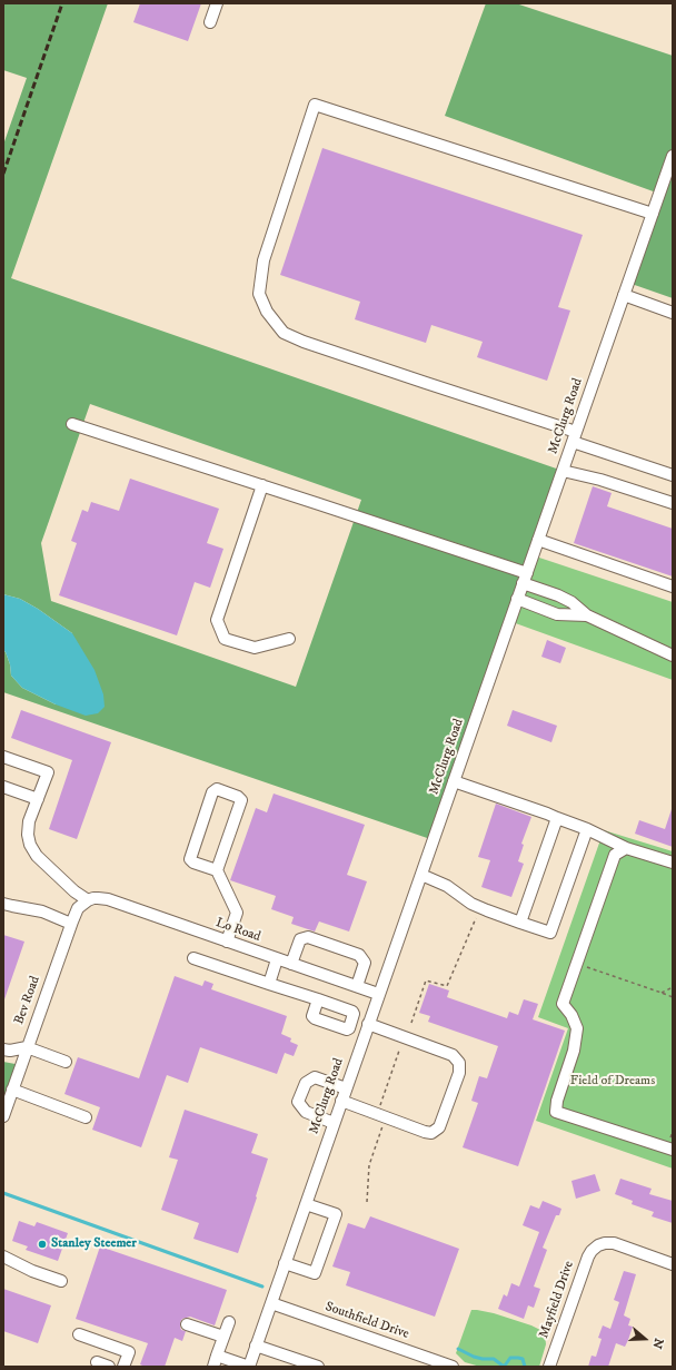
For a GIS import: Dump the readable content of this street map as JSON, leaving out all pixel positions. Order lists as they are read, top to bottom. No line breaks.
{"streets":{"street":["McClurg Road","Lo Road","Bev Road","Mayfield Drive","Southfield Drive"]},"crossings":[["McClurg Road","Lo Road"],["McClurg Road","Southfield Drive"],["Lo Road","Bev Road"]],"parks":["Field of Dreams"],"places":["Stanley Steemer"],"north":"right"}
